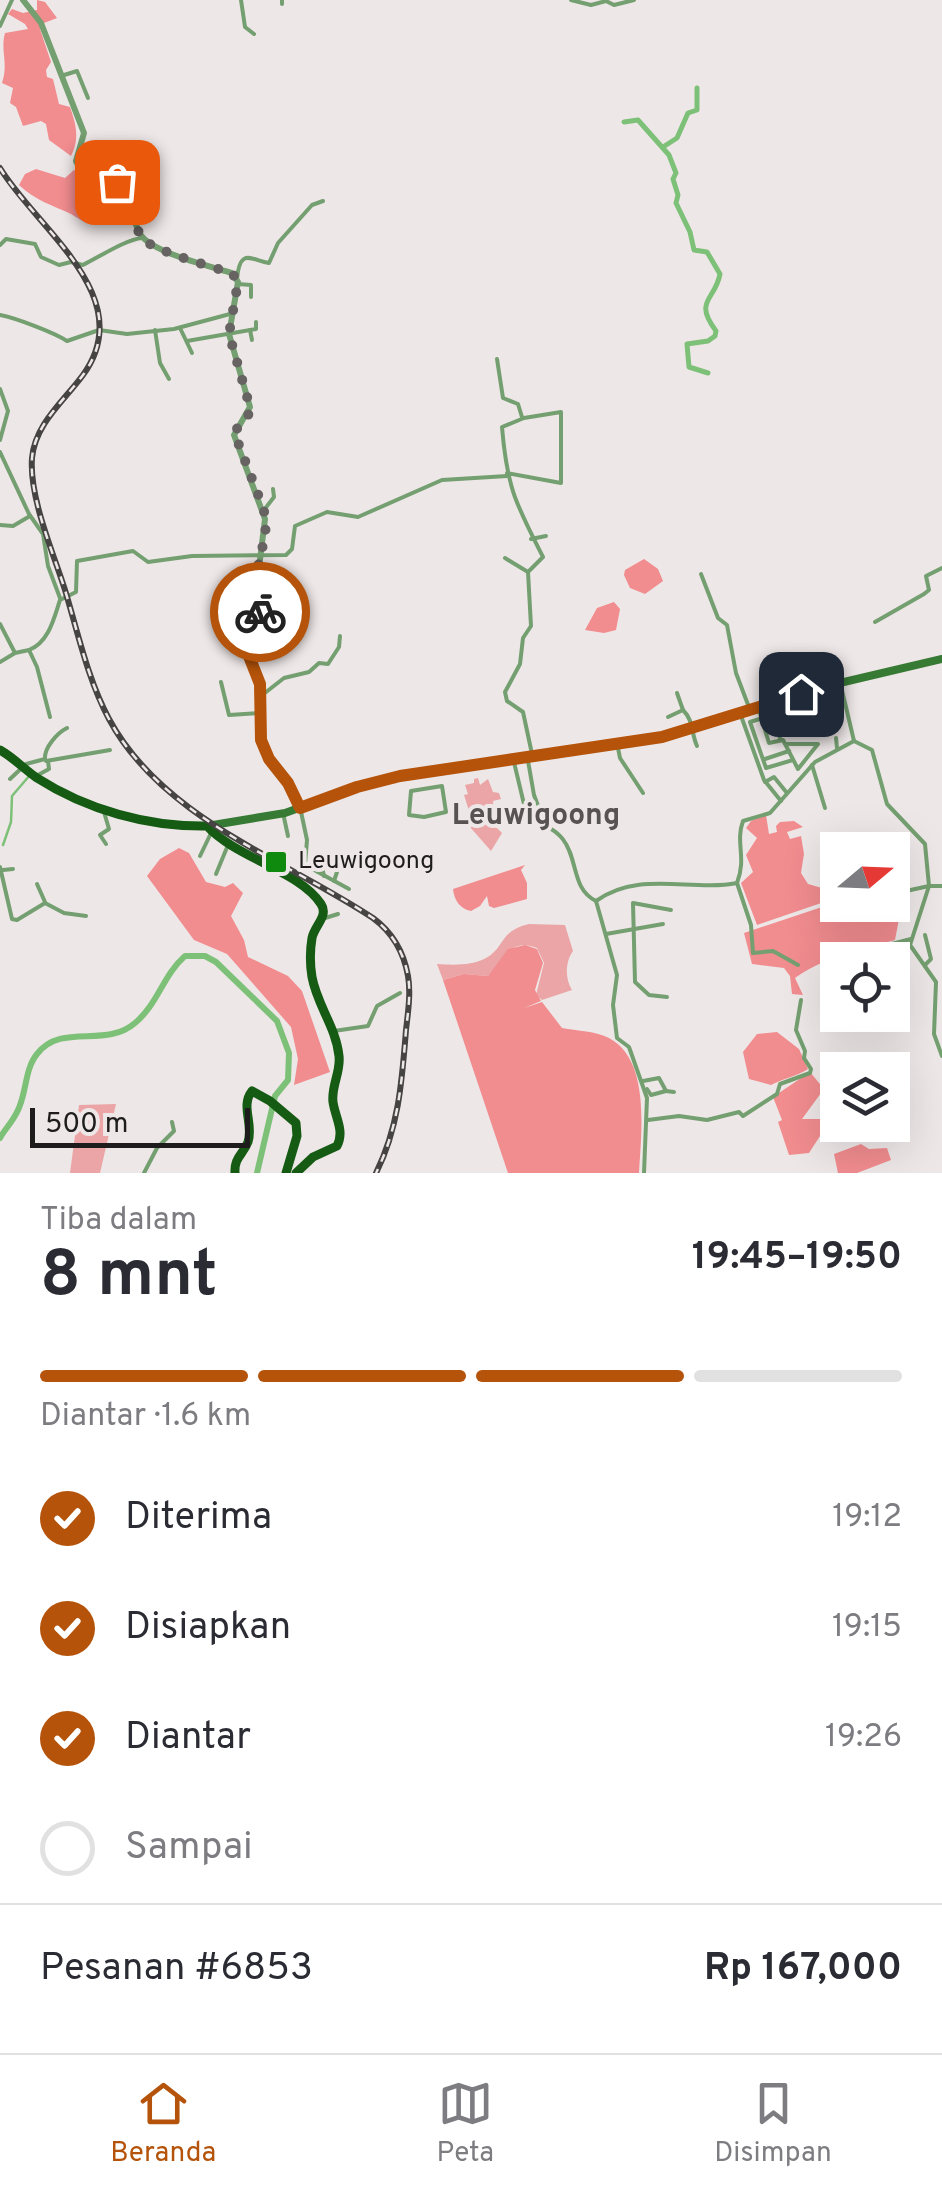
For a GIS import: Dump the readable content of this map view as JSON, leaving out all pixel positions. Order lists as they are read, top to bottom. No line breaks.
{"districts":["Leuwigoong"],"places":{"transit":["Leuwigoong"]},"scale_bar":"500 m","north":"right","page":{"scale":"500 m","heading":["8 mnt","Tiba dalam","19:45–19:50"],"panel":["Pesanan #6853","Rp 167,000"],"bar":"Diantar · 1.6 km","list":[["Diterima","19:12"],["Disiapkan","19:15"],["Diantar","19:26"],"Sampai"],"tabs":["Beranda","Peta","Disimpan"]}}
